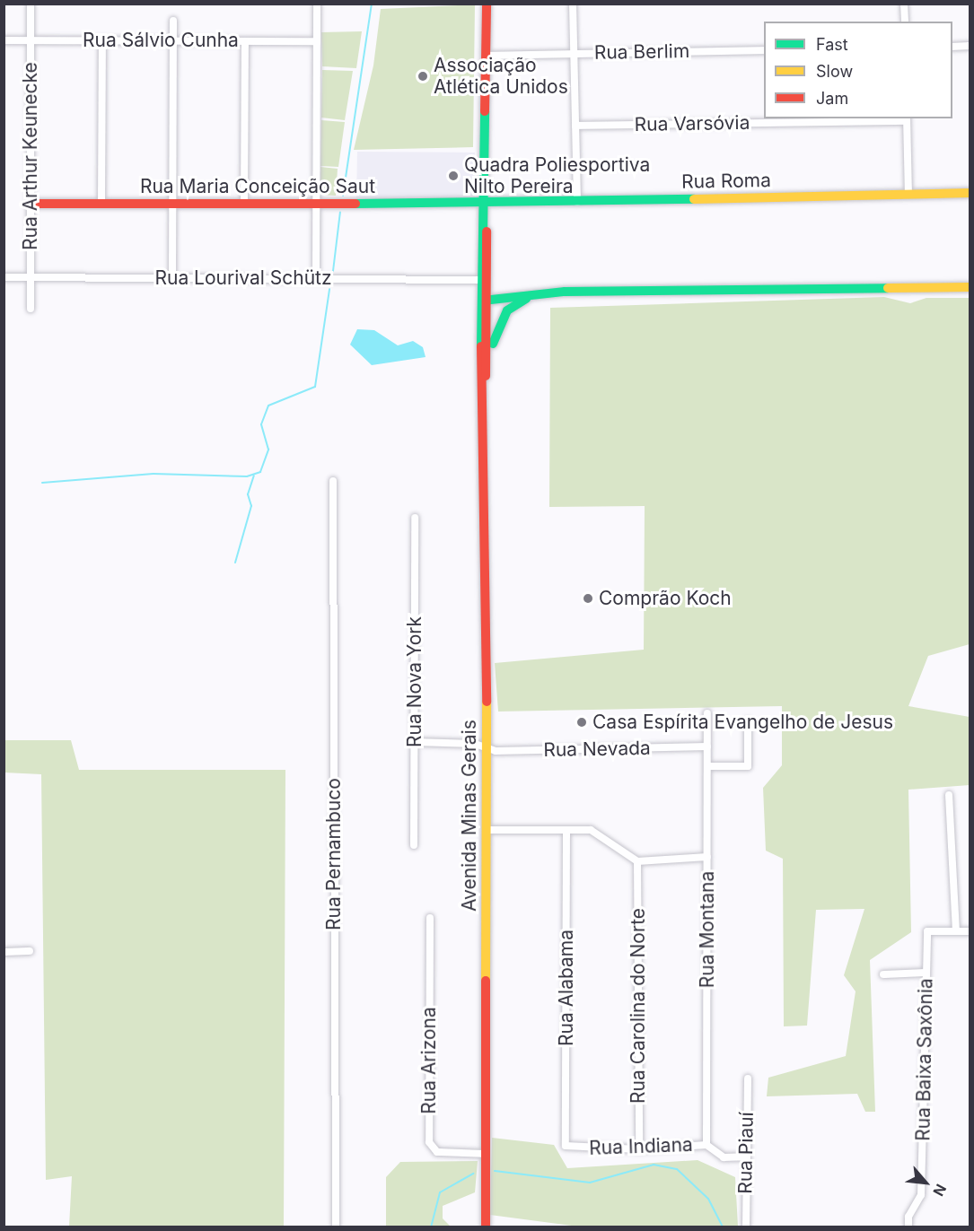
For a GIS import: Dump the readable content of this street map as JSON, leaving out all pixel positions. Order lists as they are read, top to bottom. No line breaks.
{"streets":{"street":["Rua Sálvio Cunha","Rua Berlim","Rua Varsóvia","Rua Arthur Keunecke","Rua Roma","Rua Maria Conceição Saut","Rua Lourival Schütz","Rua Nova York","Rua Nevada","Avenida Minas Gerais","Rua Pernambuco","Rua Montana","Rua Alabama","Rua Carolina do Norte","Rua Baixa Saxônia","Rua Arizona","Rua Indiana","Rua Piauí"]},"crossings":[["Rua Sálvio Cunha","Rua Arthur Keunecke"],["Rua Berlim","Avenida Minas Gerais"],["Rua Arthur Keunecke","Rua Maria Conceição Saut"],["Rua Arthur Keunecke","Rua Lourival Schütz"],["Rua Roma","Rua Maria Conceição Saut"],["Rua Roma","Avenida Minas Gerais"],["Rua Maria Conceição Saut","Avenida Minas Gerais"],["Rua Lourival Schütz","Avenida Minas Gerais"],["Rua Nova York","Rua Nevada"],["Rua Nevada","Avenida Minas Gerais"],["Rua Nevada","Rua Montana"],["Avenida Minas Gerais","Rua Arizona"],["Rua Montana","Rua Indiana"],["Rua Alabama","Rua Indiana"],["Rua Carolina do Norte","Rua Indiana"],["Rua Indiana","Rua Piauí"]],"places":["Associação Atlética Unidos","Quadra Poliesportiva Nilto Pereira","Comprão Koch","Casa Espírita Evangelho de Jesus"],"legend":["Fast","Slow","Jam"],"north":"bottom right"}
